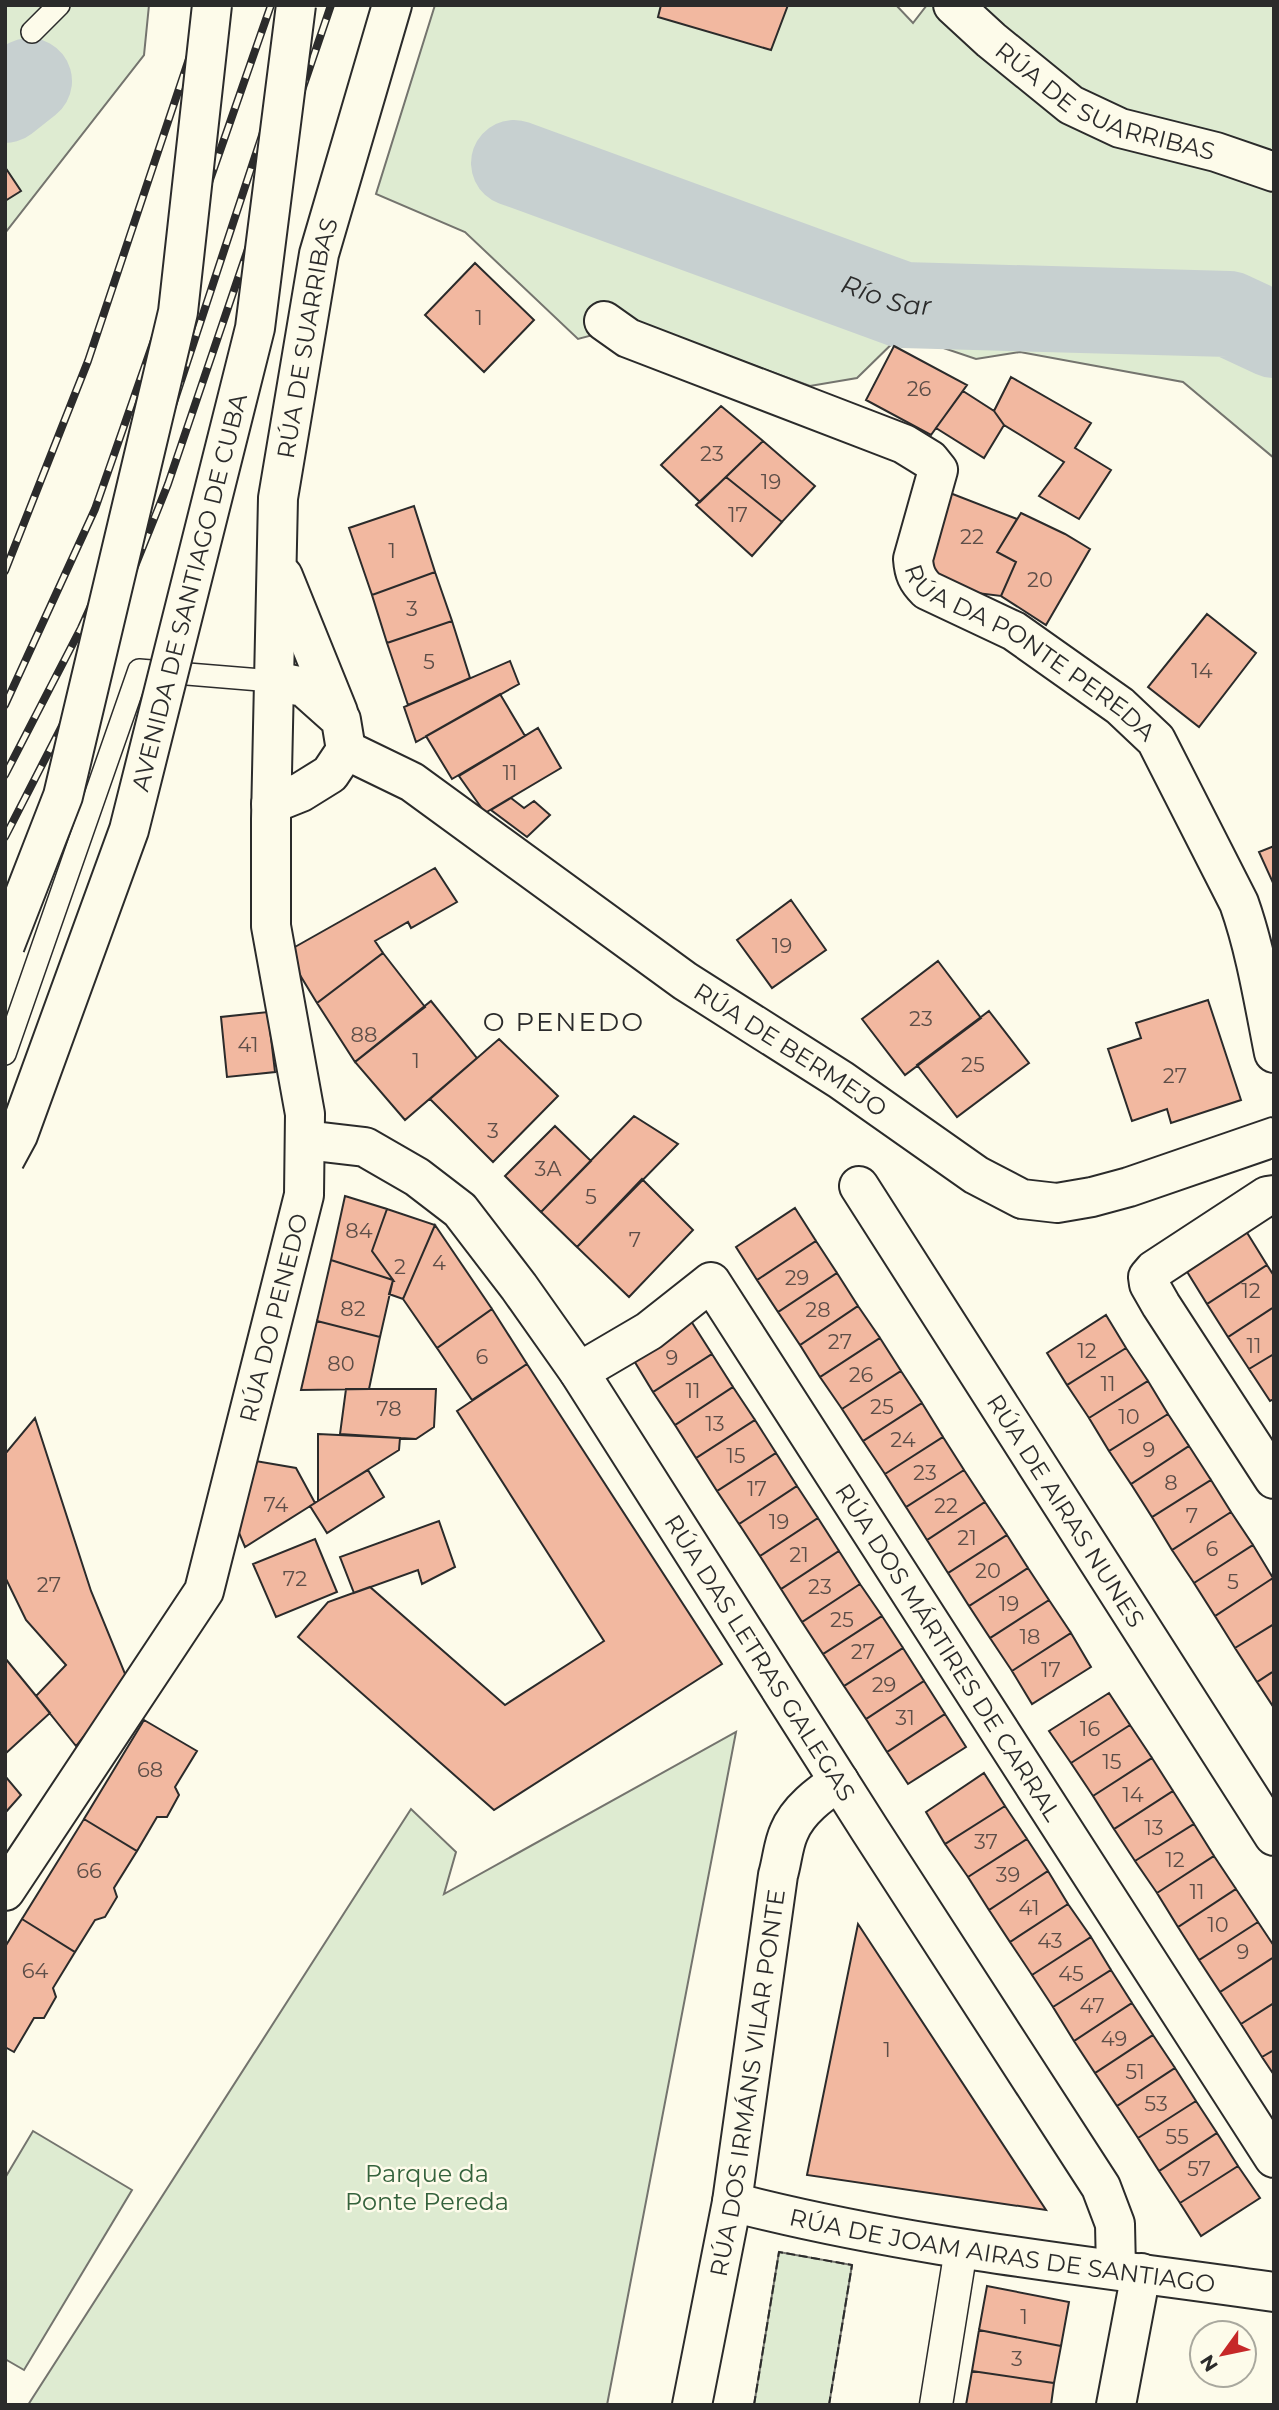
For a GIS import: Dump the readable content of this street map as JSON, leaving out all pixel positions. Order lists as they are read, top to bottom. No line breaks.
{"streets":{"main road":["RÚA DE SUARRIBAS","AVENIDA DE SANTIAGO DE CUBA","RÚA DA PONTE PEREDA","RÚA DE BERMEJO","RÚA DO PENEDO","RÚA DE AIRAS NUNES","RÚA DOS MÁRTIRES DE CARRAL","RÚA DAS LETRAS GALEGAS","RÚA DOS IRMÁNS VILAR PONTE","RÚA DE JOAM AIRAS DE SANTIAGO"]},"crossings":[["RÚA DE SUARRIBAS","RÚA DE BERMEJO"],["RÚA DE SUARRIBAS","RÚA DO PENEDO"],["RÚA DE BERMEJO","RÚA DO PENEDO"],["RÚA DO PENEDO","RÚA DAS LETRAS GALEGAS"],["RÚA DOS MÁRTIRES DE CARRAL","RÚA DAS LETRAS GALEGAS"],["RÚA DAS LETRAS GALEGAS","RÚA DOS IRMÁNS VILAR PONTE"],["RÚA DAS LETRAS GALEGAS","RÚA DE JOAM AIRAS DE SANTIAGO"],["RÚA DOS IRMÁNS VILAR PONTE","RÚA DE JOAM AIRAS DE SANTIAGO"]],"districts":["O PENEDO"],"water":["Río Sar"],"parks":["Parque da Ponte Pereda"],"house_numbers":["1","26","23","19","17","22","1","20","3","5","14","11","19","23","88","41","1","25","27","3","3A","5","84","7","4","2","29","12","82","28","27","11","12","6","9","80","26","11","11","25","78","10","13","24","9","15","23","8","17","74","22","7","19","21","6","21","20","72","5","27","23","19","25","18","27","17","29","31","16","15","68","14","13","37","12","66","39","11","41","10","43","9","64","45","47","49","1","51","53","55","57","1","3"],"north":"bottom left"}
